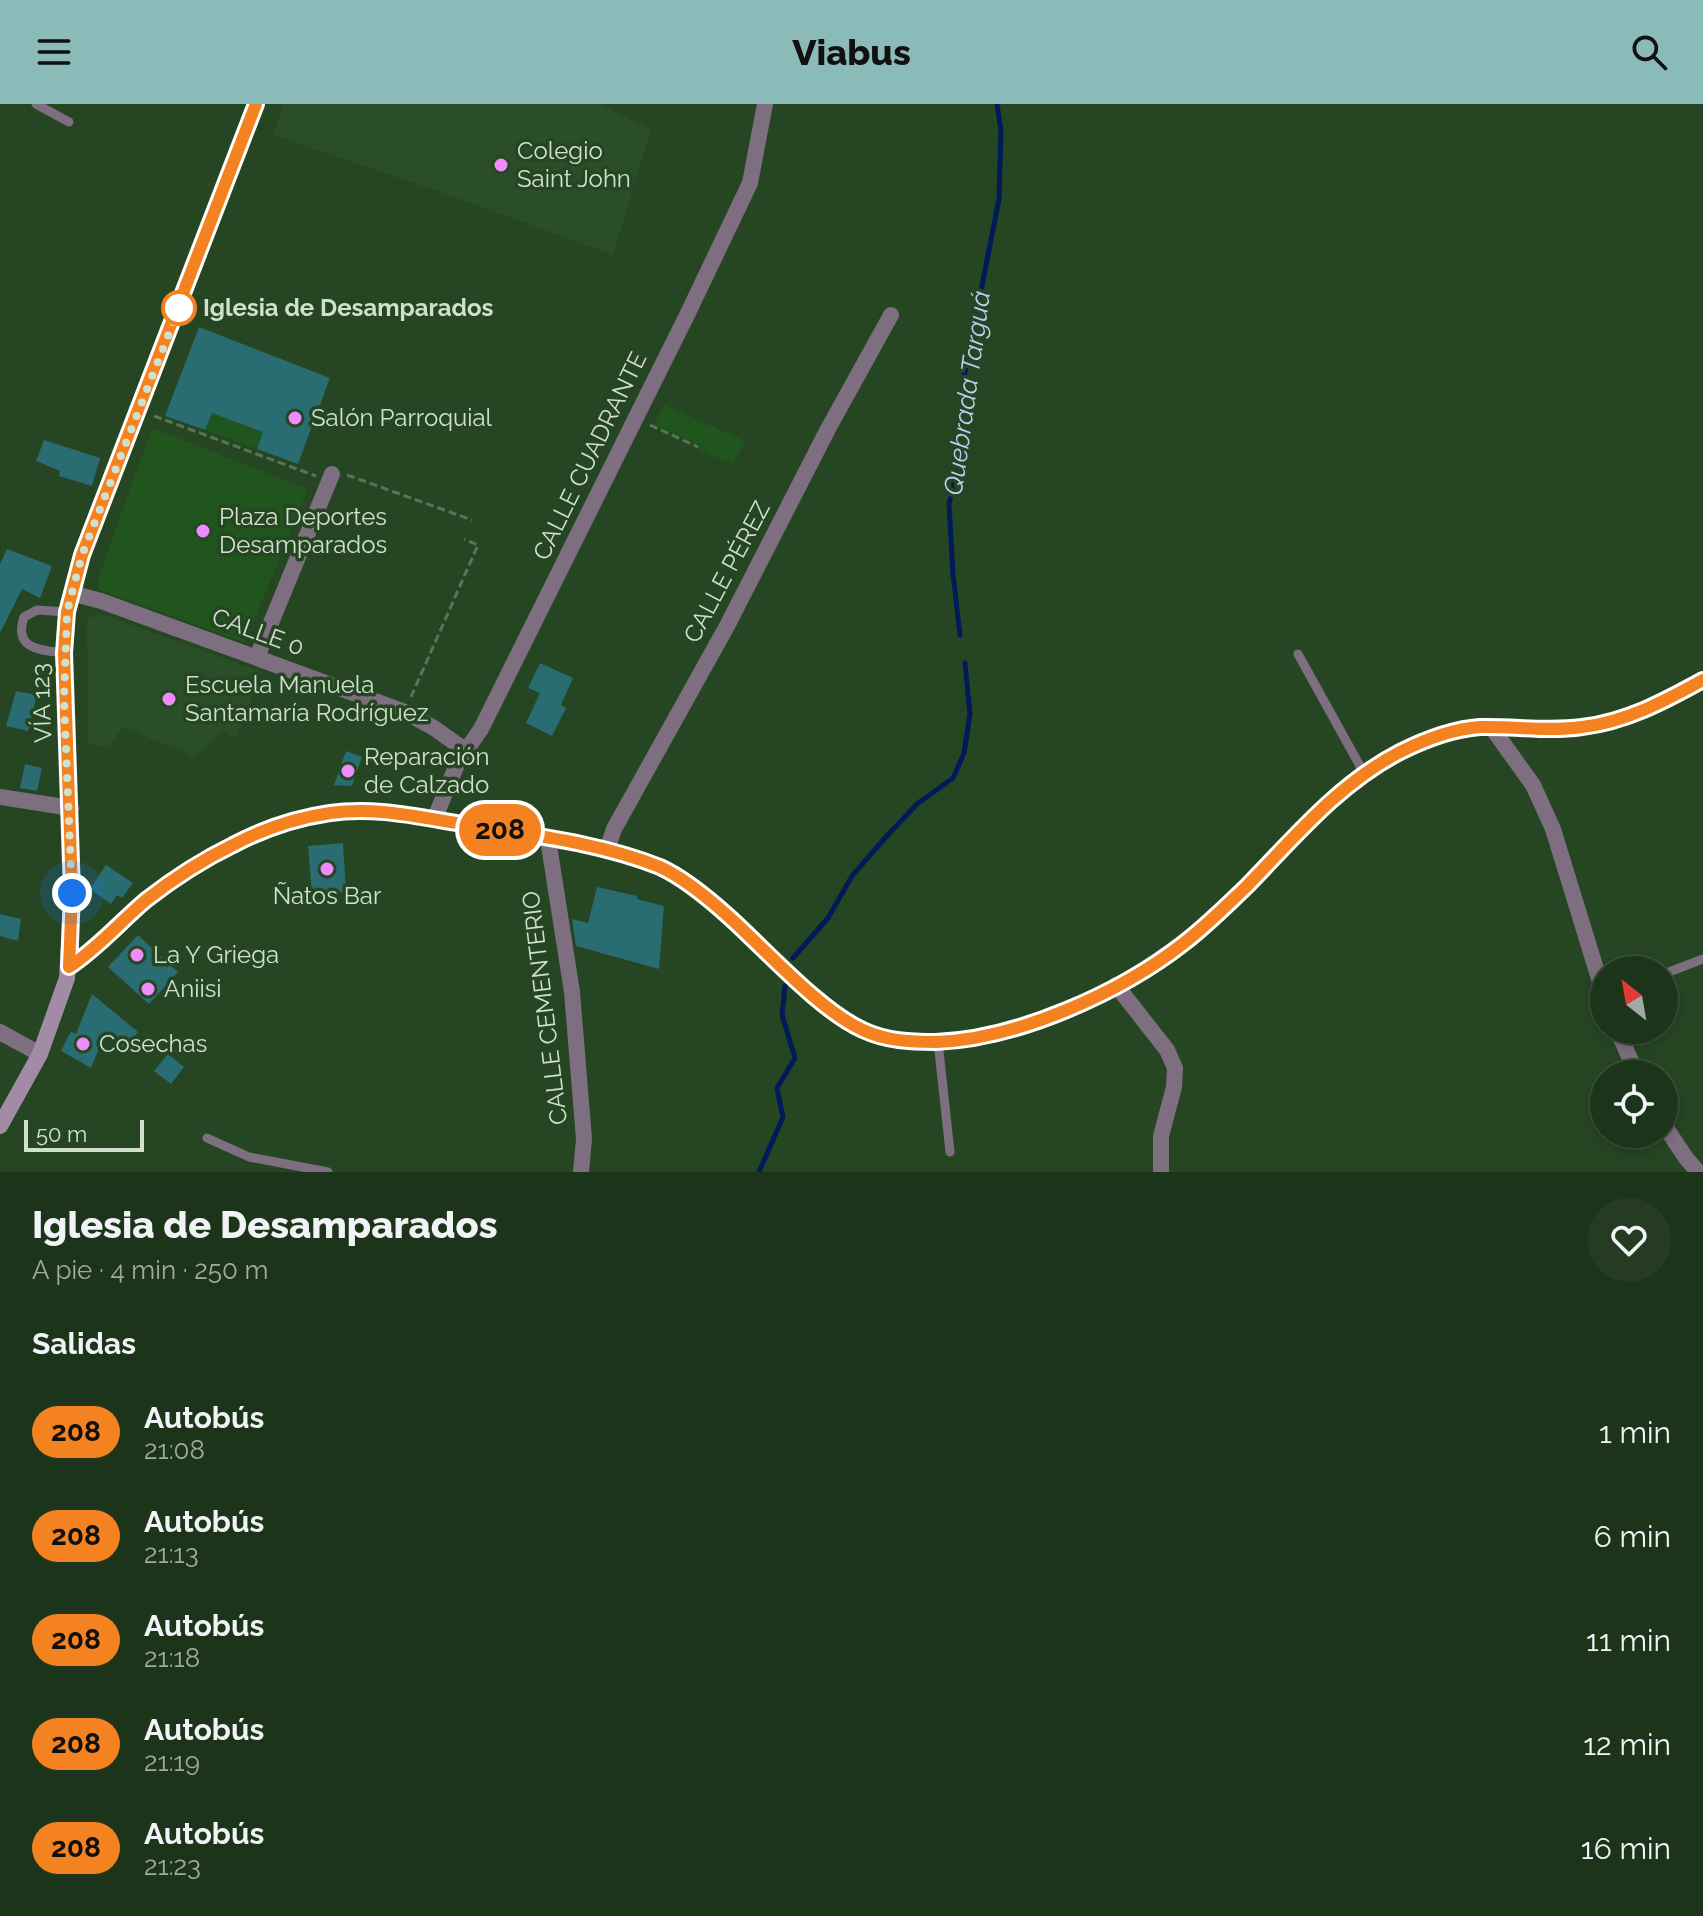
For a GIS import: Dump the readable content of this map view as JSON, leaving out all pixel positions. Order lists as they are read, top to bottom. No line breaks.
{"streets":{"main road":["VÍA 123"],"street":["CALLE CUADRANTE","CALLE PÉREZ","CALLE 0","CALLE CEMENTERIO"]},"crossings":[["CALLE CUADRANTE","CALLE 0"],["CALLE 0","VÍA 123"]],"water":["Quebrada Targuá"],"places":["Colegio Saint John","Iglesia de Desamparados","Salón Parroquial","Plaza Deportes Desamparados","Escuela Manuela Santamaría Rodríguez","Reparación de Calzado","Ñatos Bar","La Y Griega","Aniisi","Cosechas"],"lines":["bus line 208"],"scale_bar":"50 m","north":"top left","page":{"header":"Viabus","on_map":"208","scale":"50 m","heading":[["Iglesia de Desamparados","A pie · 4 min · 250 m"],"Salidas"],"list":[{"mark":"208","name":"Autobús","note":"21:08","value":"1 min"},{"mark":"208","name":"Autobús","note":"21:13","value":"6 min"},{"mark":"208","name":"Autobús","note":"21:18","value":"11 min"},{"mark":"208","name":"Autobús","note":"21:19","value":"12 min"},{"mark":"208","name":"Autobús","note":"21:23","value":"16 min"}]}}
